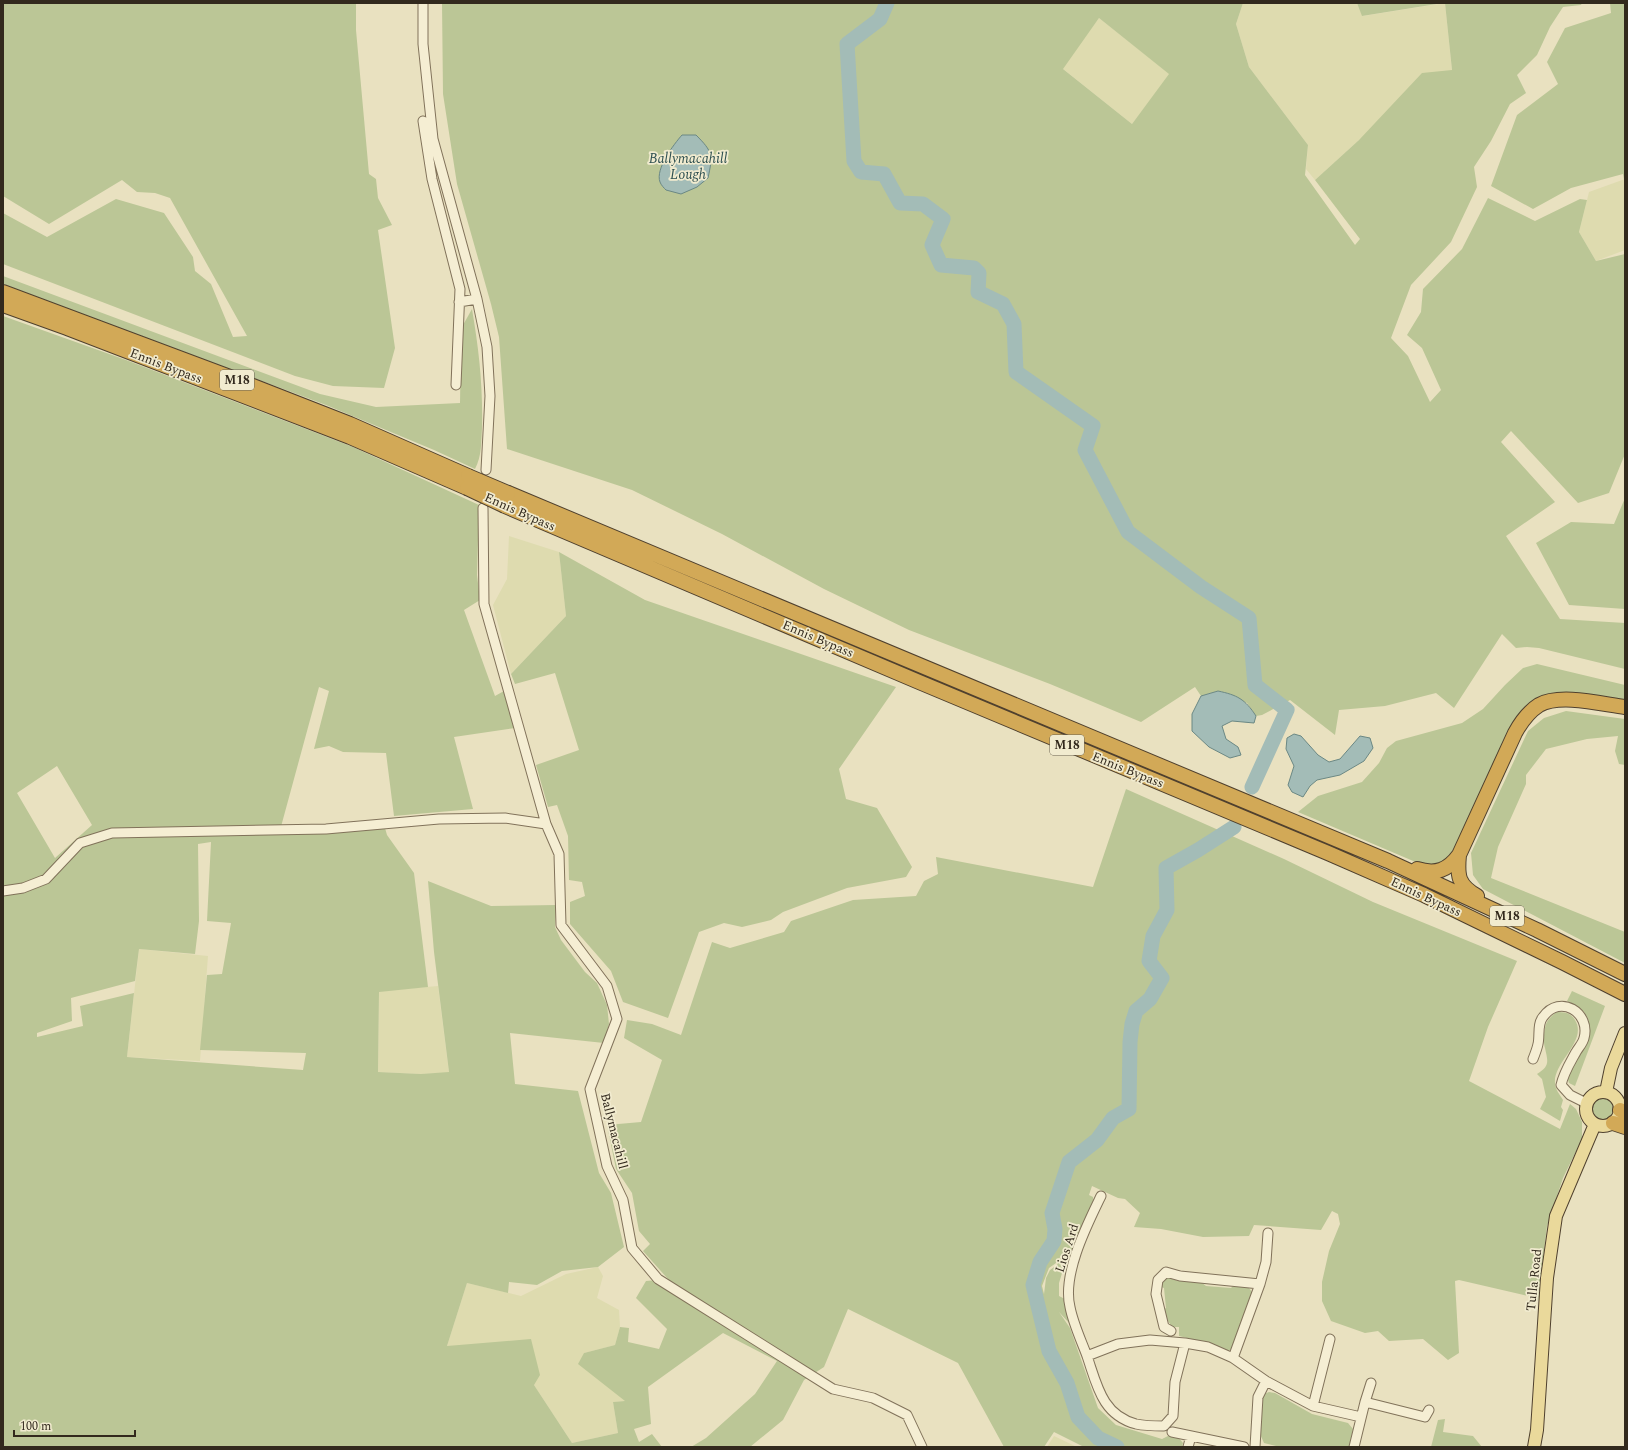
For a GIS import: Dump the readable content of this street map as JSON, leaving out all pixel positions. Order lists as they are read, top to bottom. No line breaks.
{"streets":{"highway":["Ennis Bypass","M18"],"main road":["Tulla Road"],"street":["Ballymacahill","Lios Ard"]},"water":["Ballymacahill Lough"],"scale_bar":"100 m"}
